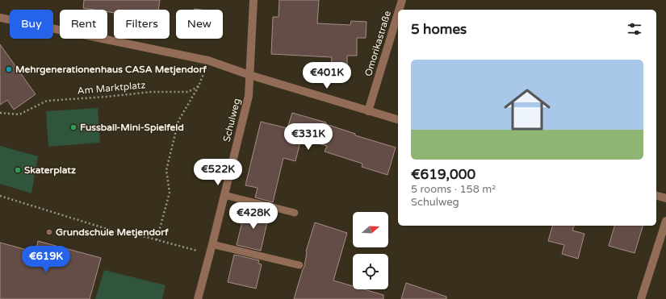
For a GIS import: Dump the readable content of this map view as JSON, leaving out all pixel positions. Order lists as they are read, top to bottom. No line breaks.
{"streets":{"street":["Omorikastraße","Schulweg"],"path":["Am Marktplatz"]},"places":["Mehrgenerationenhaus CASA Metjendorf","Fussball-Mini-Spielfeld","Skaterplatz","Grundschule Metjendorf"],"north":"right","page":{"chip":["Buy","Rent","Filters","New"],"heading":"5 homes","list":[{"name":"€619,000","note":"5 rooms · 158 m² · Schulweg"}],"price":["€401K","€331K","€522K","€428K","€619K"]}}
